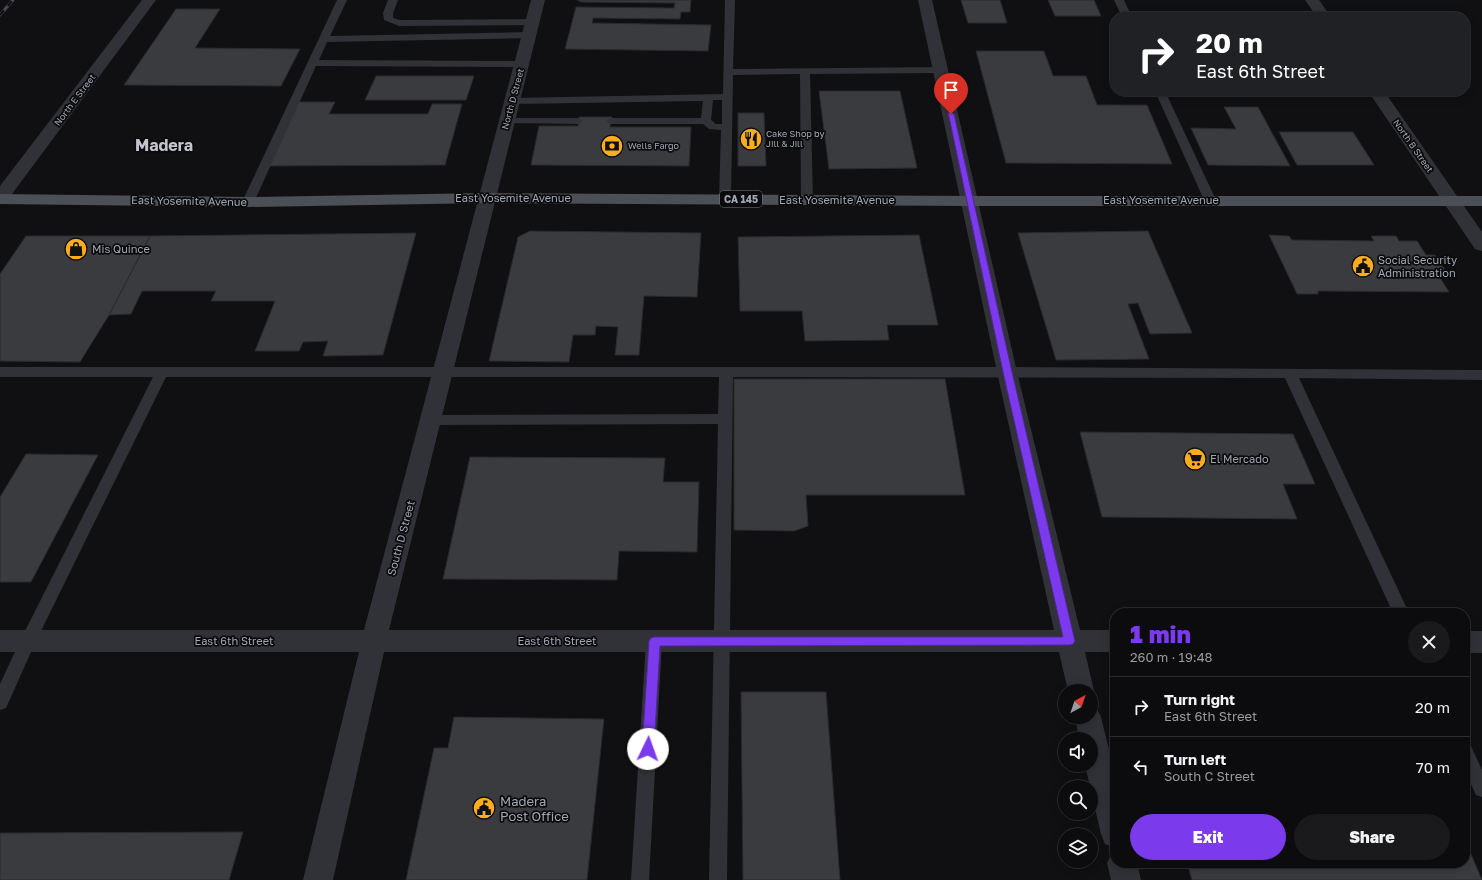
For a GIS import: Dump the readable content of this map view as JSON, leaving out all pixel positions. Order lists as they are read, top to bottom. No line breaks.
{"streets":{"main road":["East Yosemite Avenue","CA 145"],"street":["North D Street","North E Street","North B Street","South D Street","East 6th Street"]},"crossings":[["North D Street","East Yosemite Avenue"],["North D Street","South D Street"],["North E Street","East Yosemite Avenue"],["North B Street","East Yosemite Avenue"],["East Yosemite Avenue","South D Street"],["South D Street","East 6th Street"]],"districts":["Madera"],"places":{"restaurant":["Cake Shop by Jill & Jill"],"bank":["Wells Fargo"],"shop":["Mis Quince"],"public building":["Social Security Administration","Madera Post Office"],"supermarket":["El Mercado"]},"north":"top right","page":{"turn":["20 m","East 6th Street"],"heading":["1 min","260 m · 19:48"],"list":[{"name":"Turn right","note":"East 6th Street","value":"20 m"},{"name":"Turn left","note":"South C Street","value":"70 m"}],"buttons":["Exit","Share"]}}
